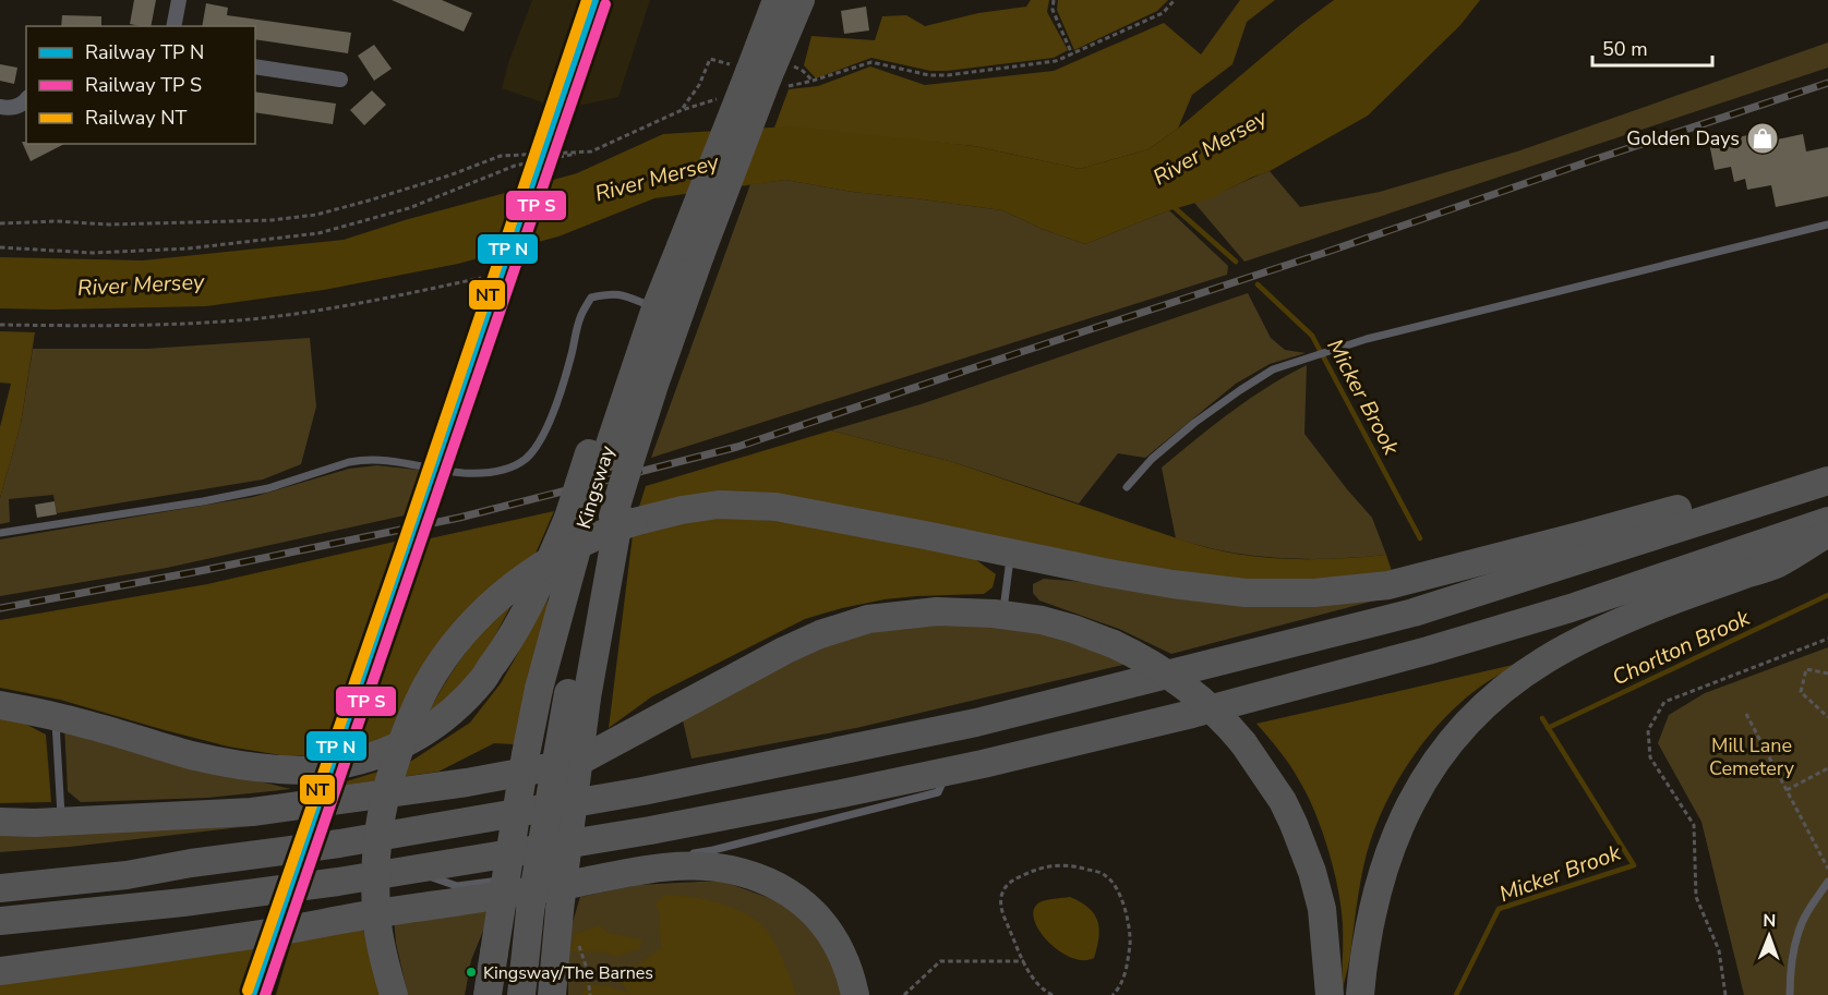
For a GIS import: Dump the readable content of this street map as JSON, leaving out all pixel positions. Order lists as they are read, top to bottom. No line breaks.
{"streets":{"highway":["Kingsway"]},"water":["River Mersey","Micker Brook","Chorlton Brook"],"parks":["Mill Lane Cemetery"],"places":{"shop":["Golden Days"],"other":["Kingsway/The Barnes"]},"lines":["rail line NT"],"legend":["Railway TP N","Railway TP S","Railway NT"],"scale_bar":"50 m","north":"top"}
